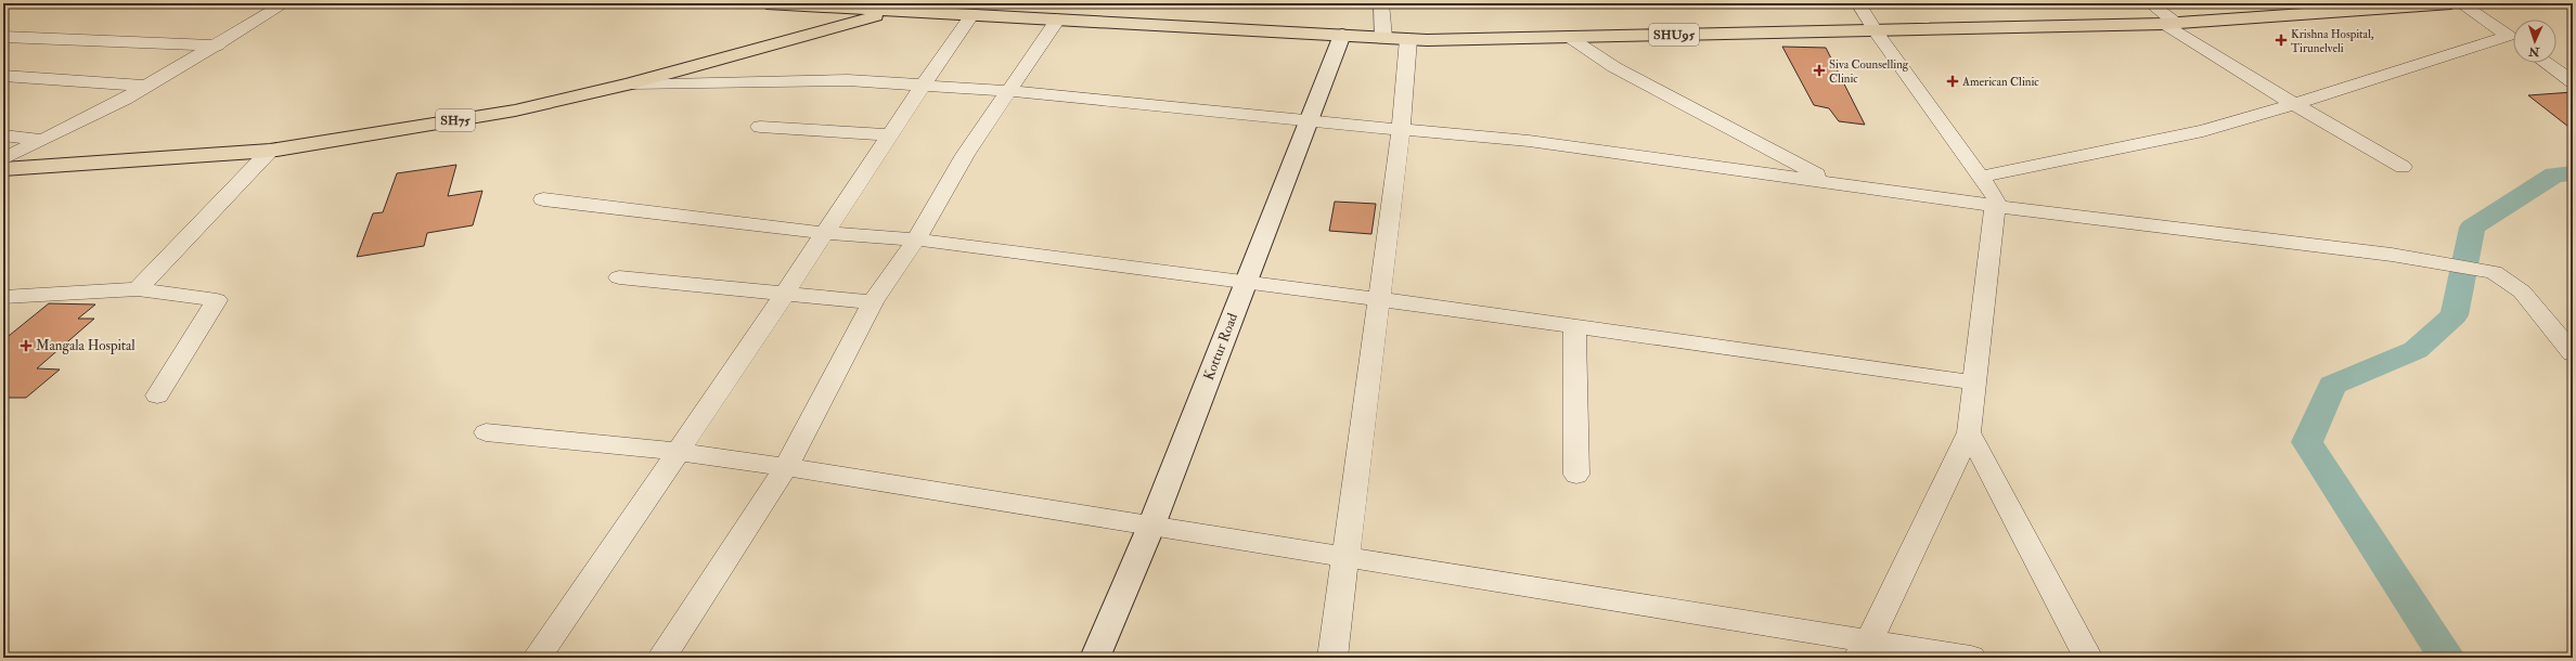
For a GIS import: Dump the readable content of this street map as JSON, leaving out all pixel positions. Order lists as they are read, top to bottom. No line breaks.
{"streets":{"main road":["SHU95","SH75"],"street":["Kottur Road"]},"crossings":[["SHU95","SH75"],["SHU95","Kottur Road"]],"places":{"health":["Krishna Hospital, Tirunelveli","Siva Counselling Clinic","American Clinic","Mangala Hospital"]},"north":"bottom"}
